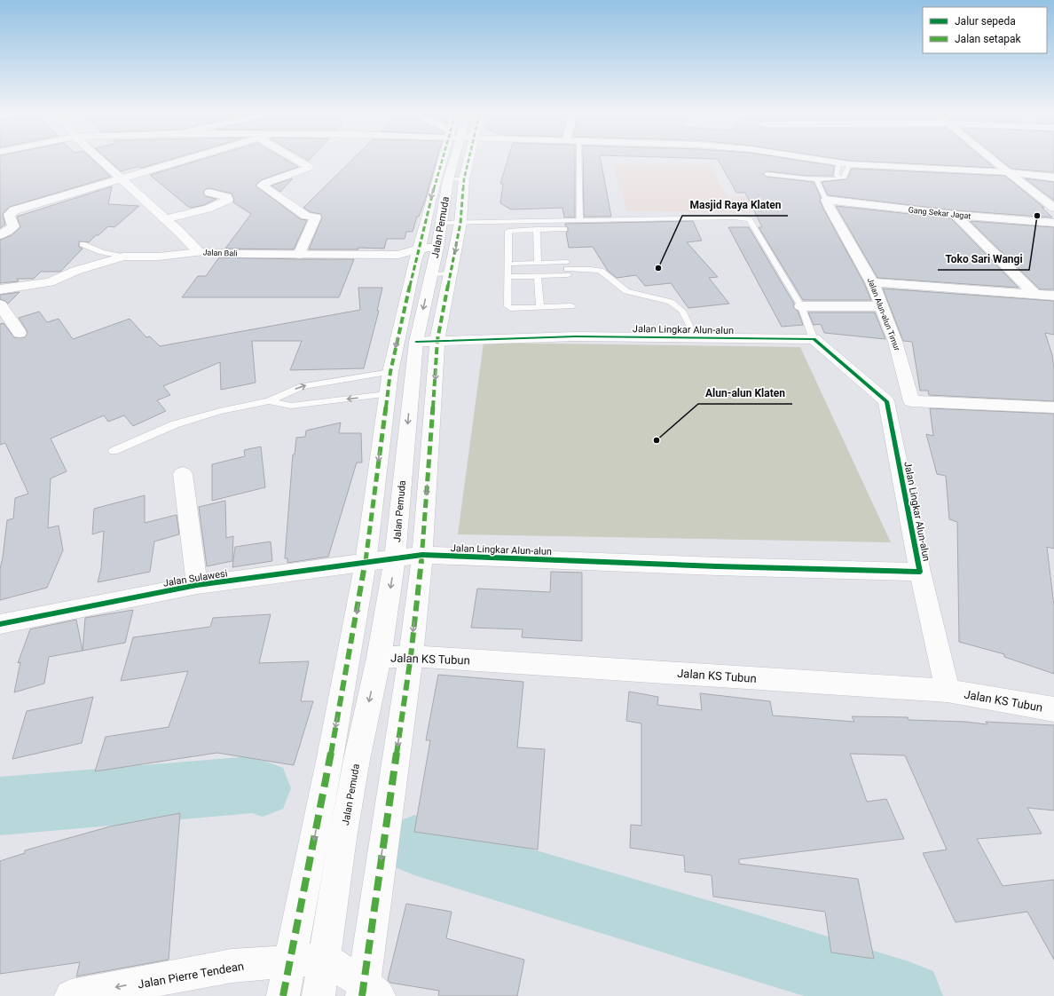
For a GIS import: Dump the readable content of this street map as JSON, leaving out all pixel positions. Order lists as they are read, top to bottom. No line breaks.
{"streets":{"street":["Gang Sekar Jagat","Jalan Pemuda","Jalan Bali","Jalan Alun-alun Timur","Jalan Lingkar Alun-alun","Jalan Sulawesi","Jalan KS Tubun","Jalan Pierre Tendean"]},"crossings":[["Gang Sekar Jagat","Jalan Alun-alun Timur"],["Jalan Pemuda","Jalan Bali"],["Jalan Pemuda","Jalan Lingkar Alun-alun"],["Jalan Pemuda","Jalan Sulawesi"],["Jalan Pemuda","Jalan KS Tubun"],["Jalan Pemuda","Jalan Pierre Tendean"],["Jalan Lingkar Alun-alun","Jalan Sulawesi"]],"one_way":["Jalan Pierre Tendean"],"places":["Toko Sari Wangi","Masjid Raya Klaten","Alun-alun Klaten"],"legend":["Jalur sepeda","Jalan setapak"]}
